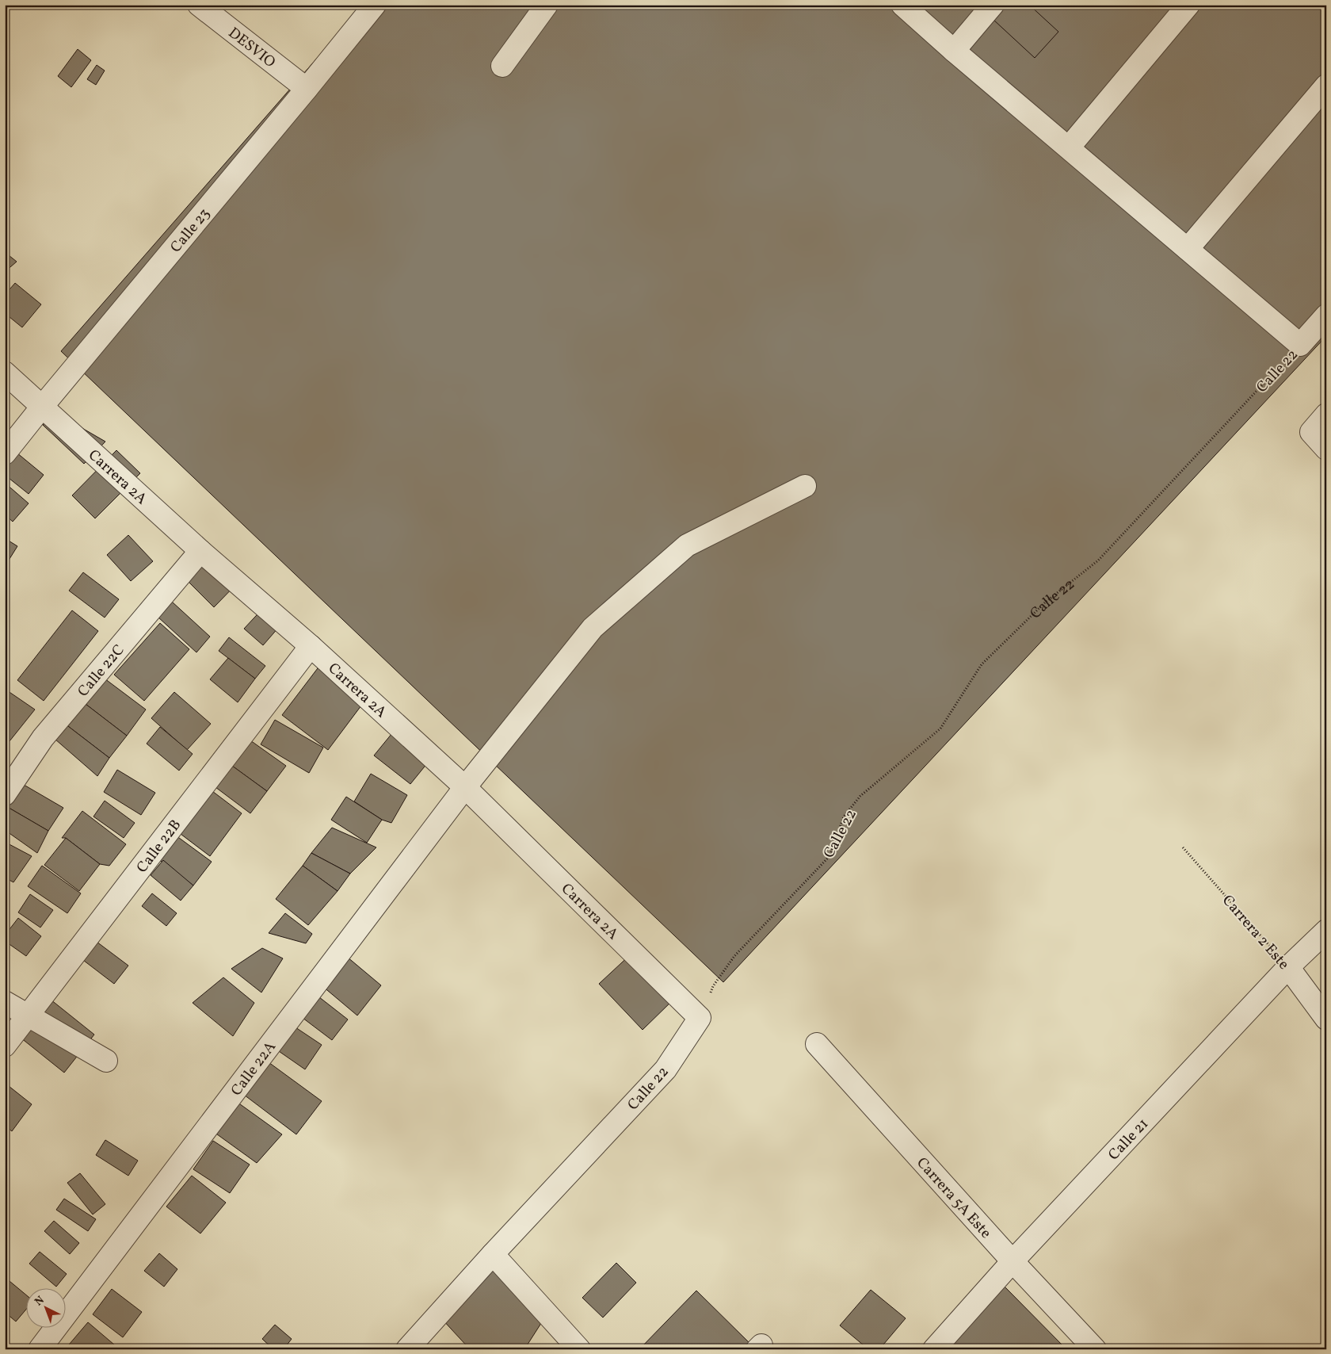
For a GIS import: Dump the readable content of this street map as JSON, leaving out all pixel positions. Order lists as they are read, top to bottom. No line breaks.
{"streets":{"street":["DESVIO","Calle 23","Calle 22","Carrera 2A","Calle 22C","Calle 22B","Carrera 2 Este","Calle 22A","Calle 21","Carrera 5A Este"]},"crossings":[["DESVIO","Calle 23"],["Calle 23","Carrera 2A"],["Calle 22","Carrera 2A"],["Carrera 2A","Calle 22C"],["Carrera 2A","Calle 22B"],["Carrera 2A","Calle 22A"],["Carrera 2 Este","Calle 21"],["Calle 21","Carrera 5A Este"]],"north":"top left"}
